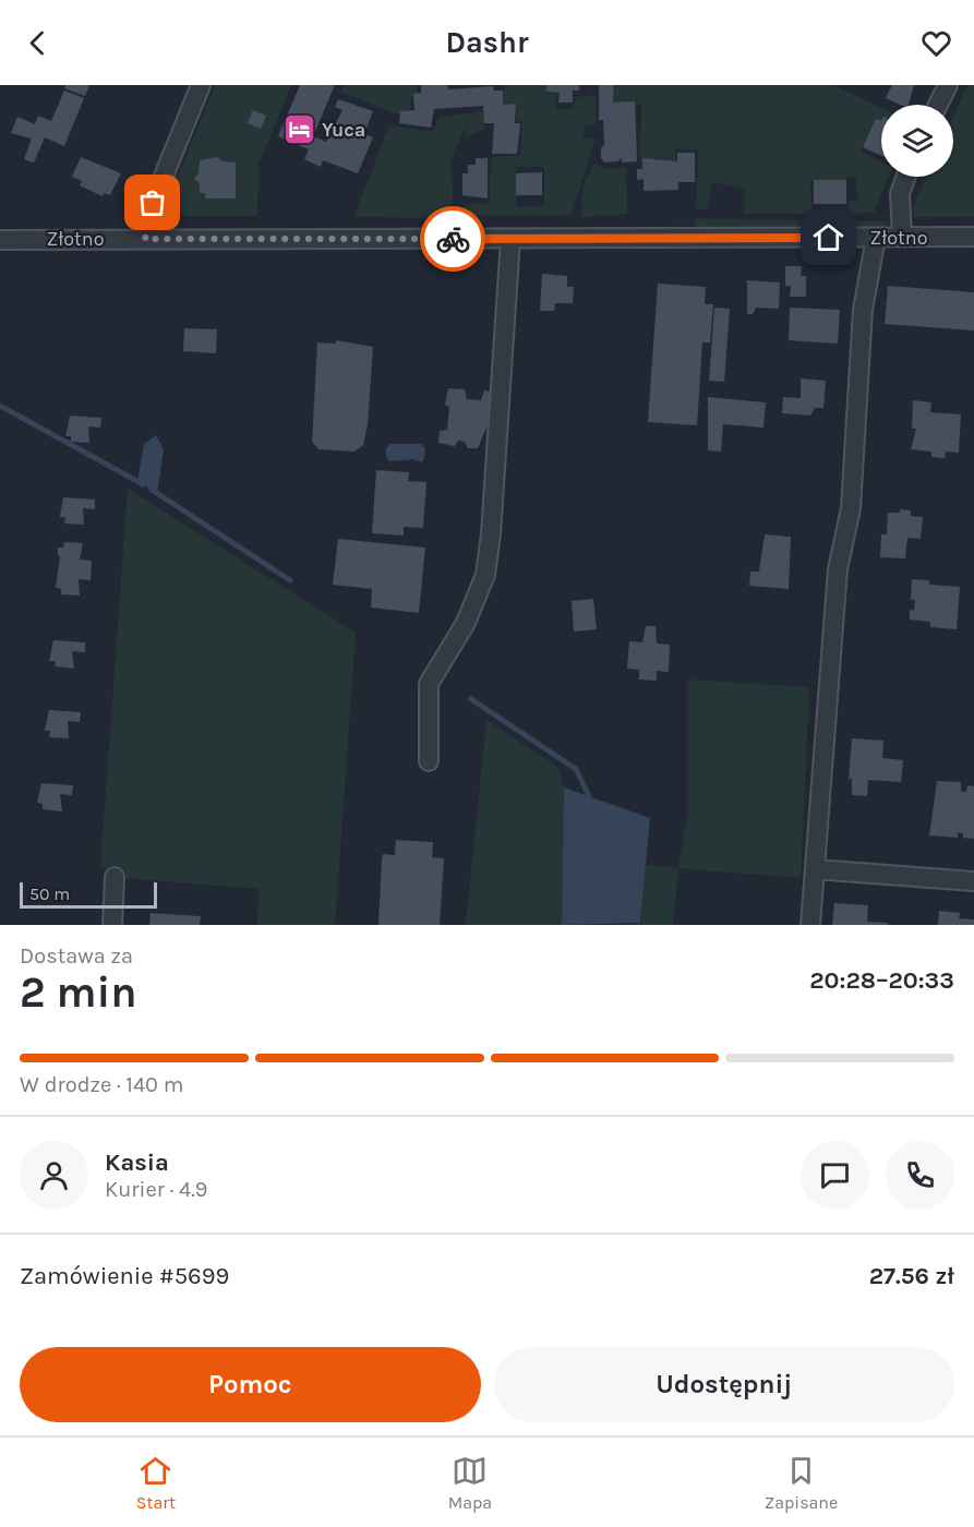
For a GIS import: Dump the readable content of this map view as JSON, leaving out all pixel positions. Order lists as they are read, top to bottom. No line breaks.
{"streets":{"street":["Złotno"]},"places":{"hotel":["Yuca"]},"scale_bar":"50 m","page":{"header":"Dashr","scale":"50 m","heading":["2 min","Dostawa za","20:28–20:33"],"panel":["Kasia","Kurier · 4.9","Zamówienie #5699","27.56 zł"],"bar":"W drodze · 140 m","buttons":["Pomoc","Udostępnij"],"tabs":["Start","Mapa","Zapisane"]}}
